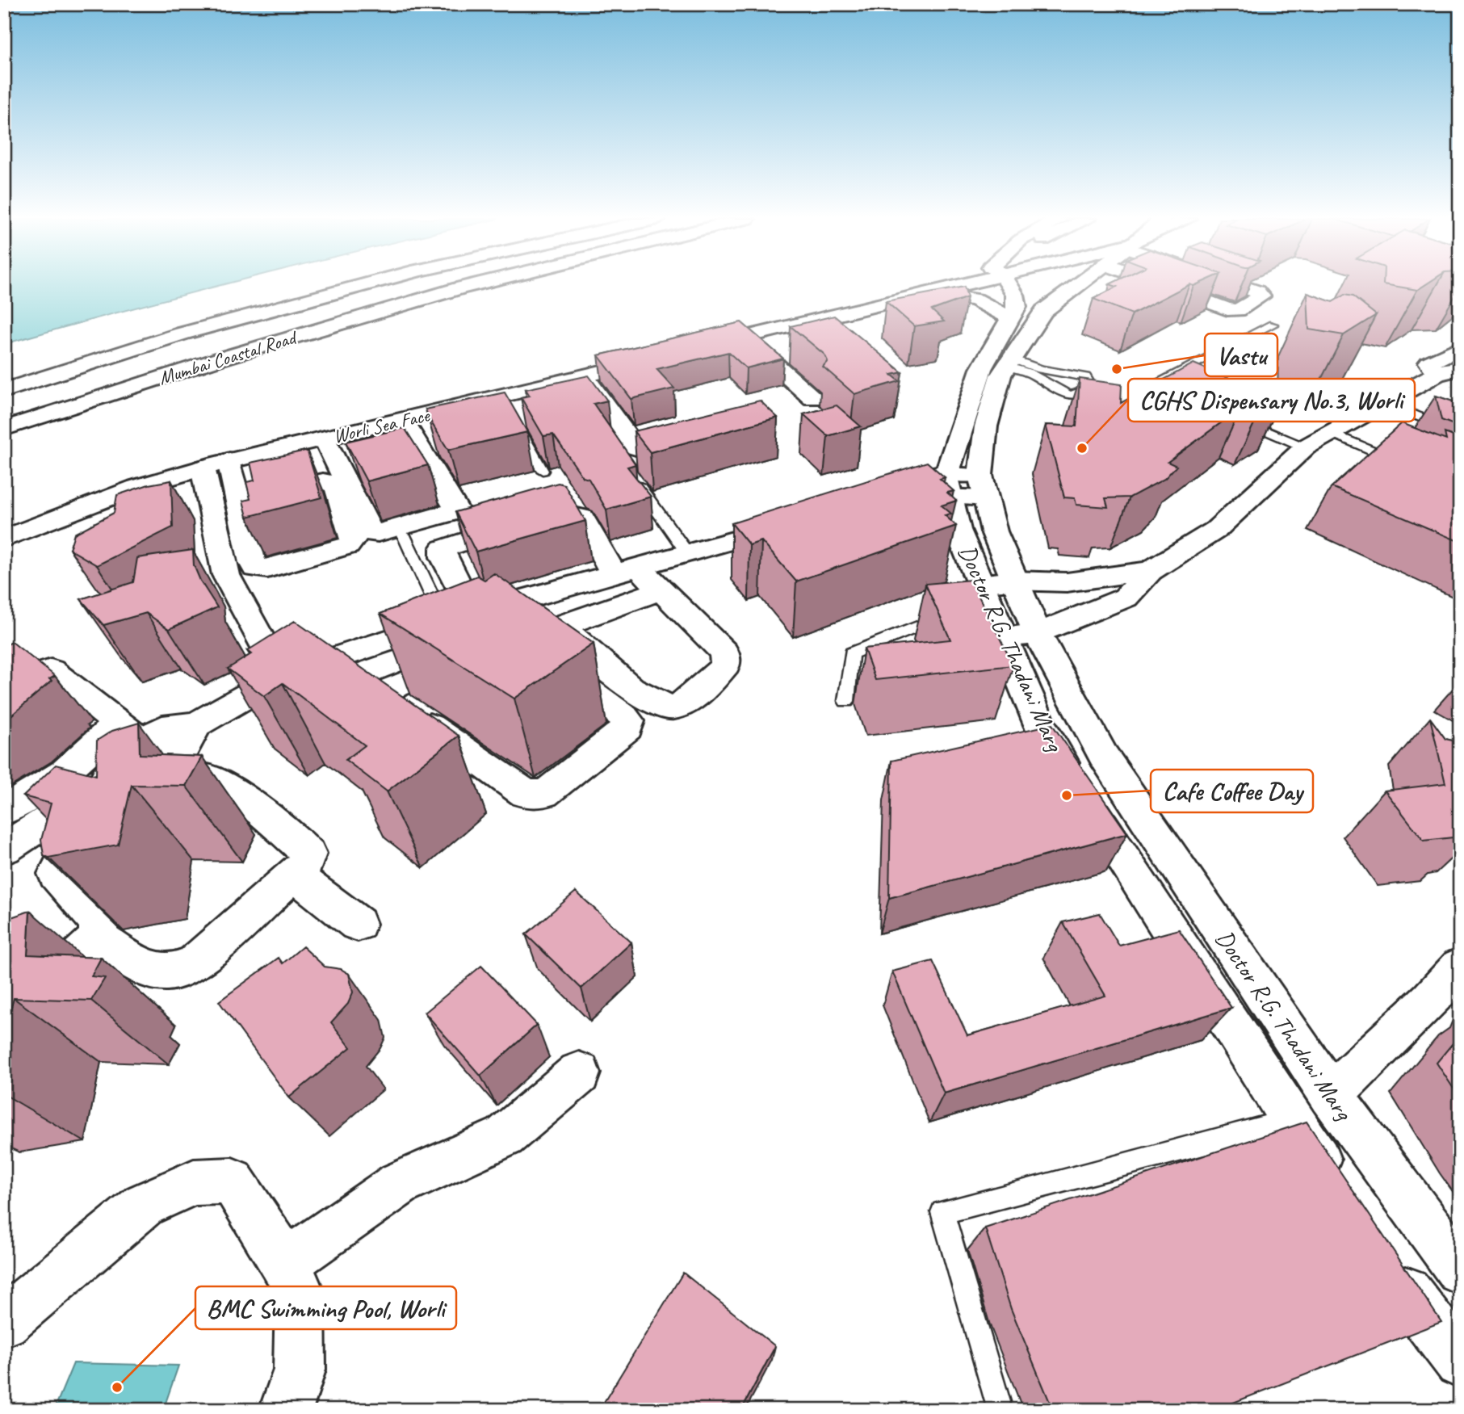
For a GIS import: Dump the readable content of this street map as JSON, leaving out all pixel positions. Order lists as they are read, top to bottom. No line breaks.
{"streets":{"main road":["Mumbai Coastal Road","Worli Sea Face","Doctor R.G. Thadani Marg"]},"places":["Vastu","CGHS Dispensary No.3, Worli","Cafe Coffee Day","BMC Swimming Pool, Worli"]}
